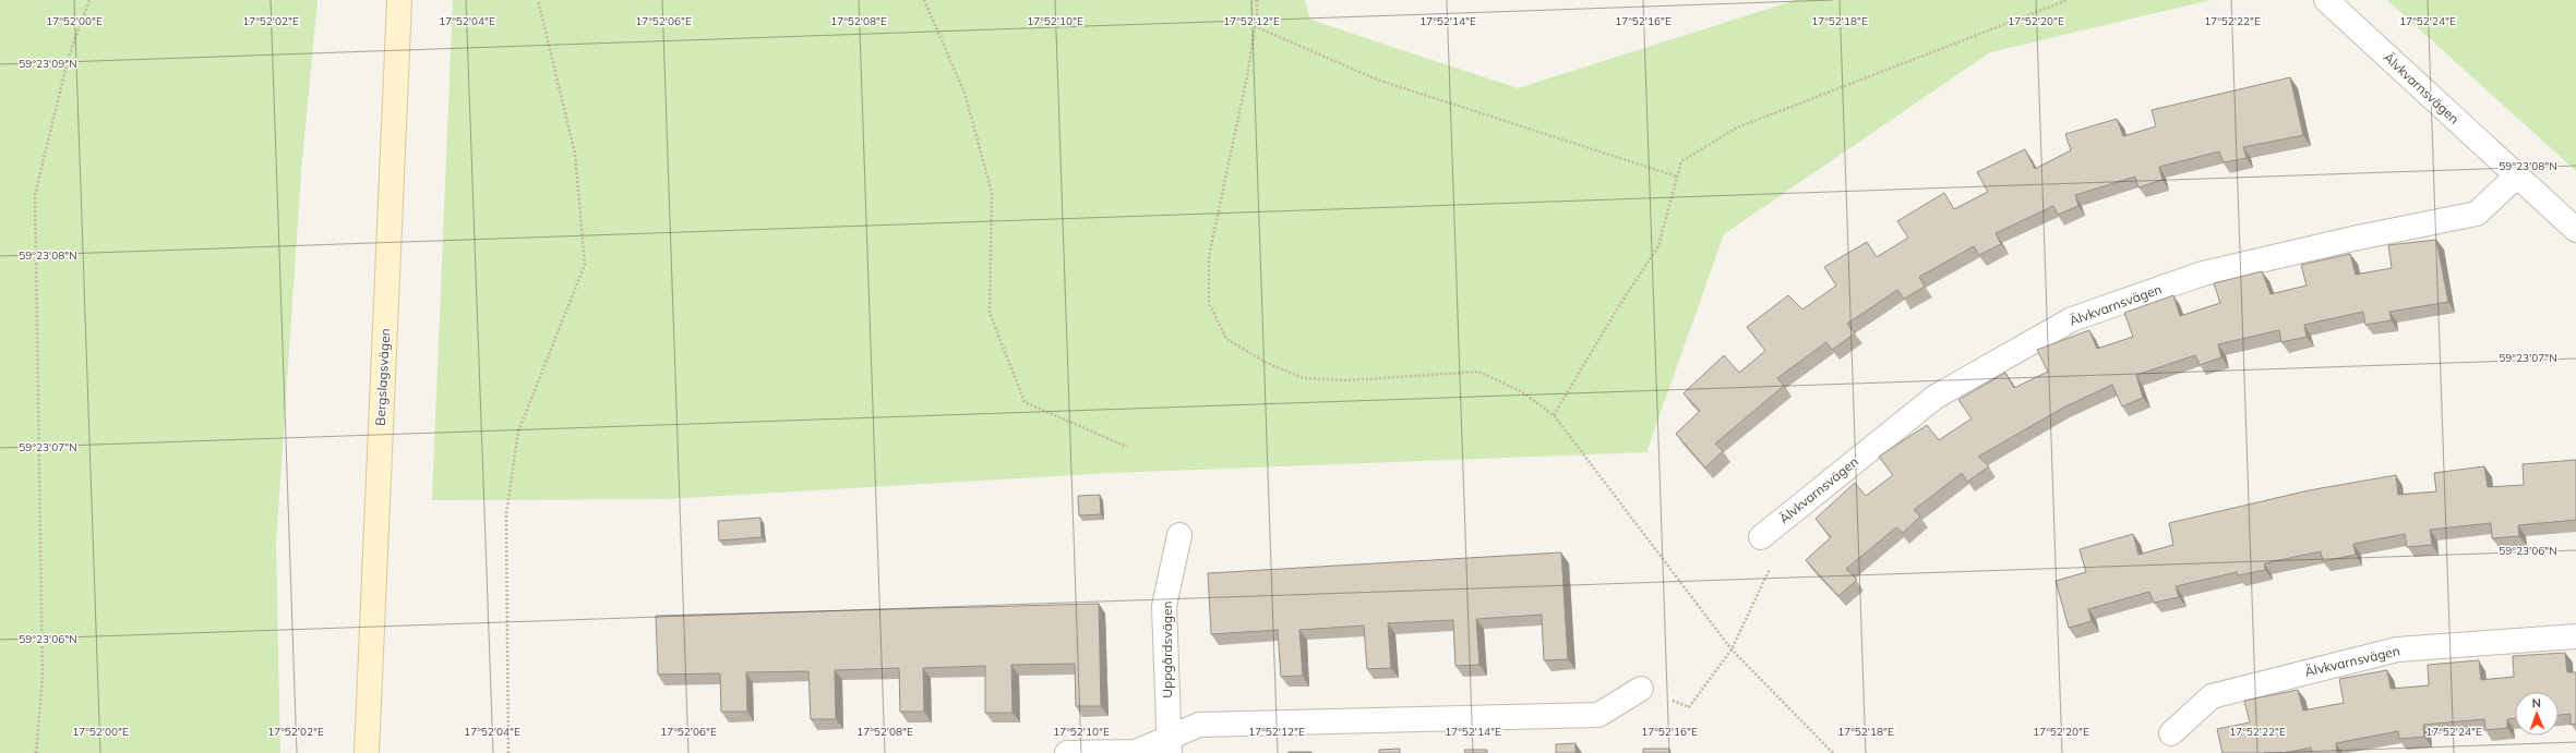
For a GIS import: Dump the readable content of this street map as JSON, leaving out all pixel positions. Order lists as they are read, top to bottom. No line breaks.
{"streets":{"main road":["Bergslagsvägen"],"street":["Älvkvarnsvägen","Uppgårdsvägen"]},"north":"top","coordinates":["17°52'00\"E","17°52'02\"E","17°52'04\"E","17°52'06\"E","17°52'08\"E","17°52'10\"E","17°52'12\"E","17°52'14\"E","17°52'16\"E","17°52'18\"E","17°52'20\"E","17°52'22\"E","17°52'24\"E","59°23'09\"N","59°23'08\"N","59°23'07\"N","59°23'06\"N"]}
